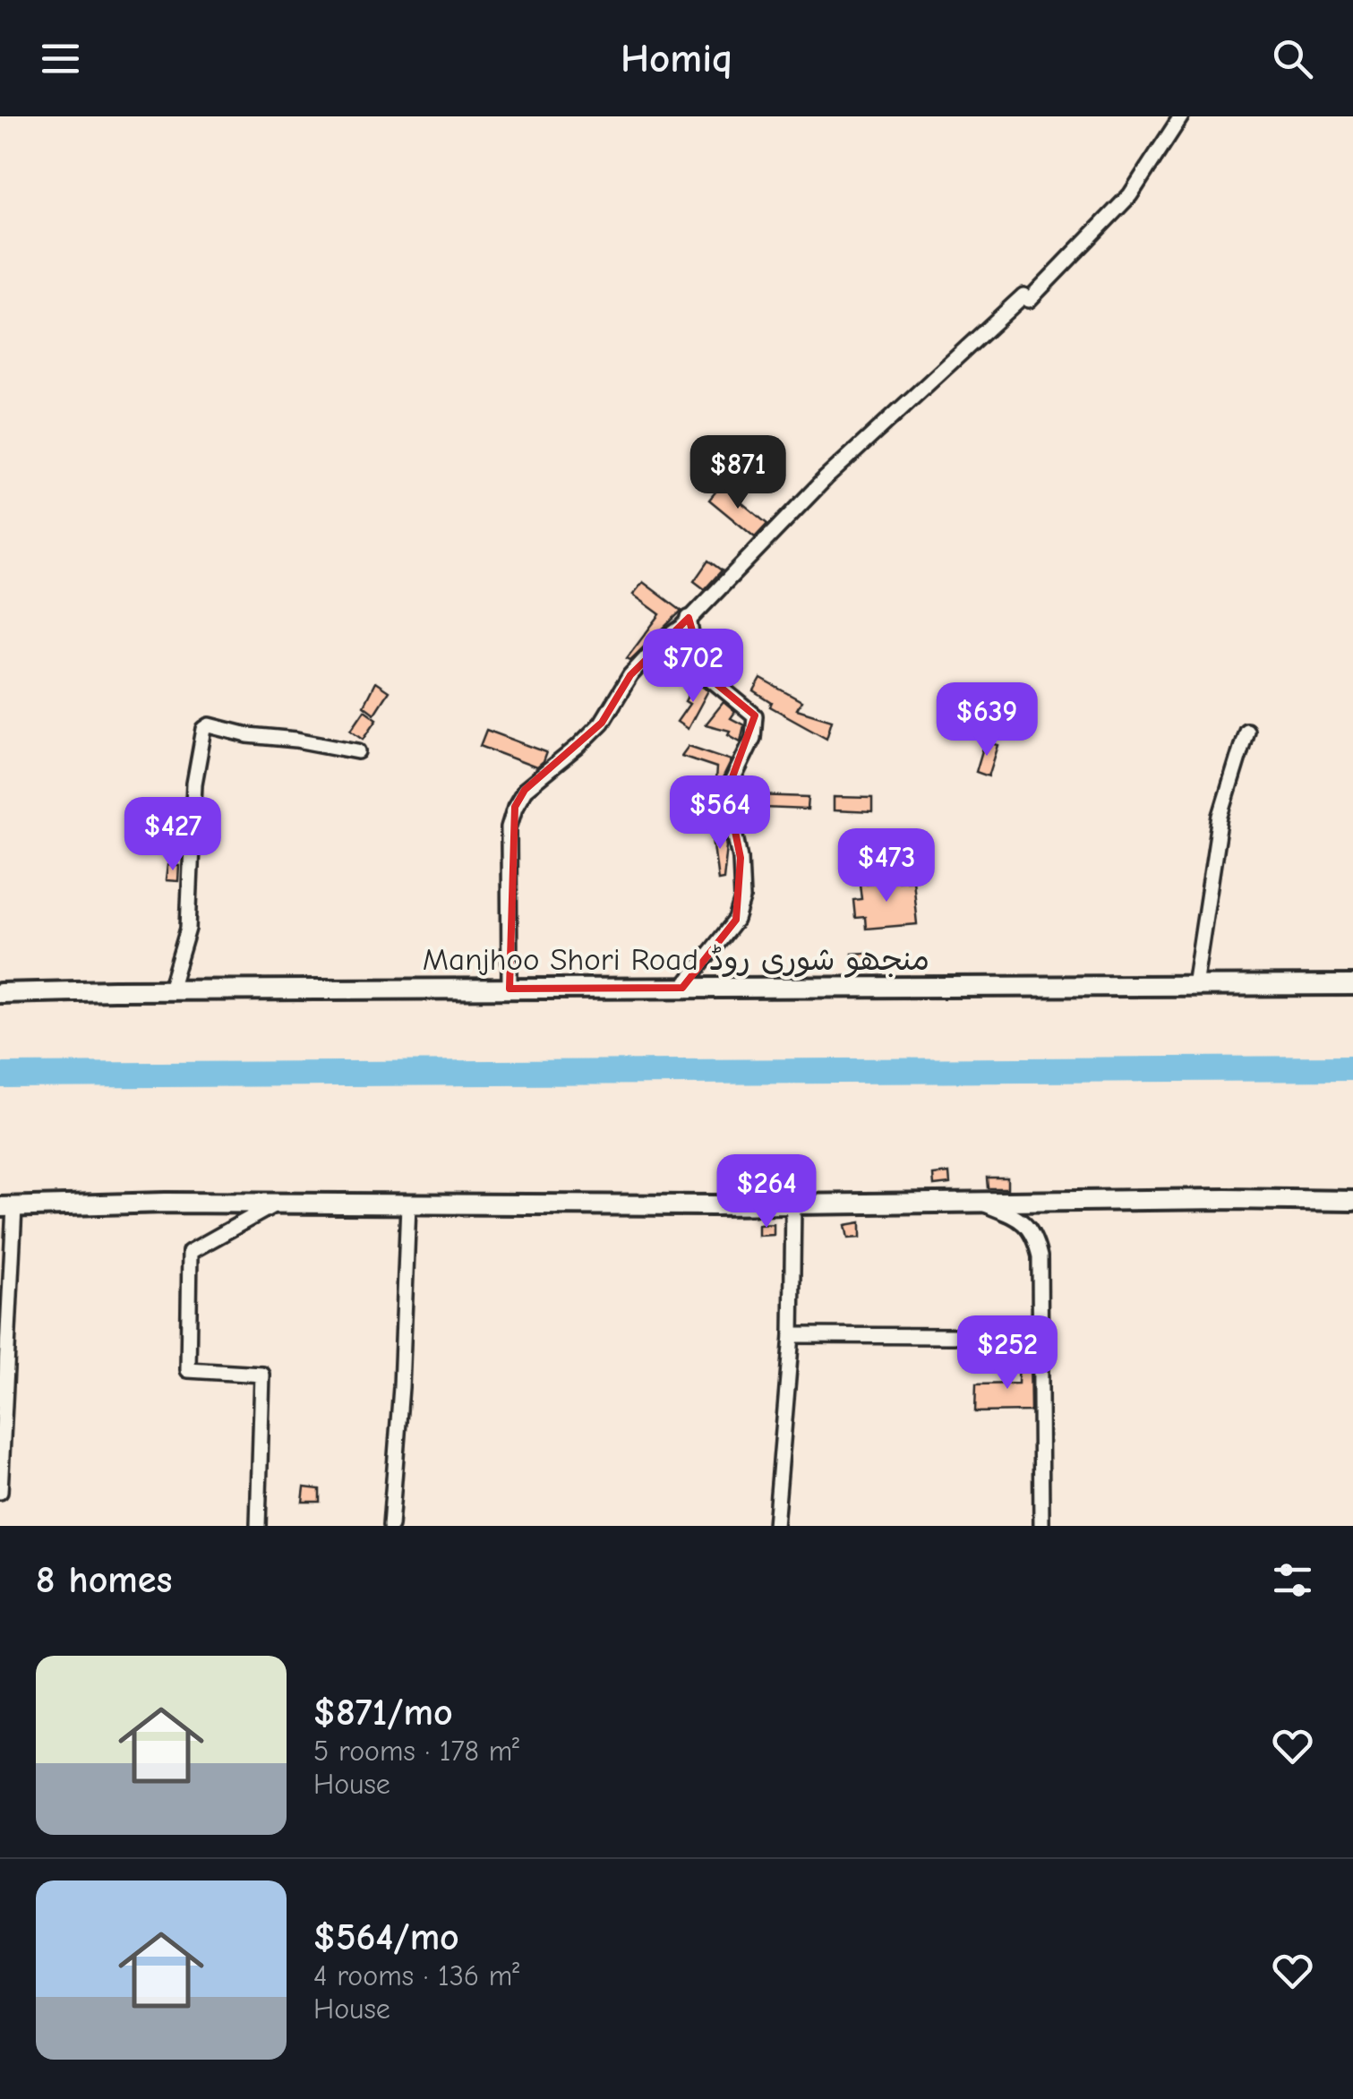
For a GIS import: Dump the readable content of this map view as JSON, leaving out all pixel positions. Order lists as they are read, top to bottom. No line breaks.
{"streets":{"street":["Manjhoo Shori Road منجھو شوری روڈ"]},"page":{"header":"Homiq","price":["$871","$702","$639","$564","$427","$473","$264","$252"],"heading":"8 homes","list":[{"name":"$871/mo","note":"5 rooms · 178 m² · House"},{"name":"$564/mo","note":"4 rooms · 136 m² · House"}]}}
